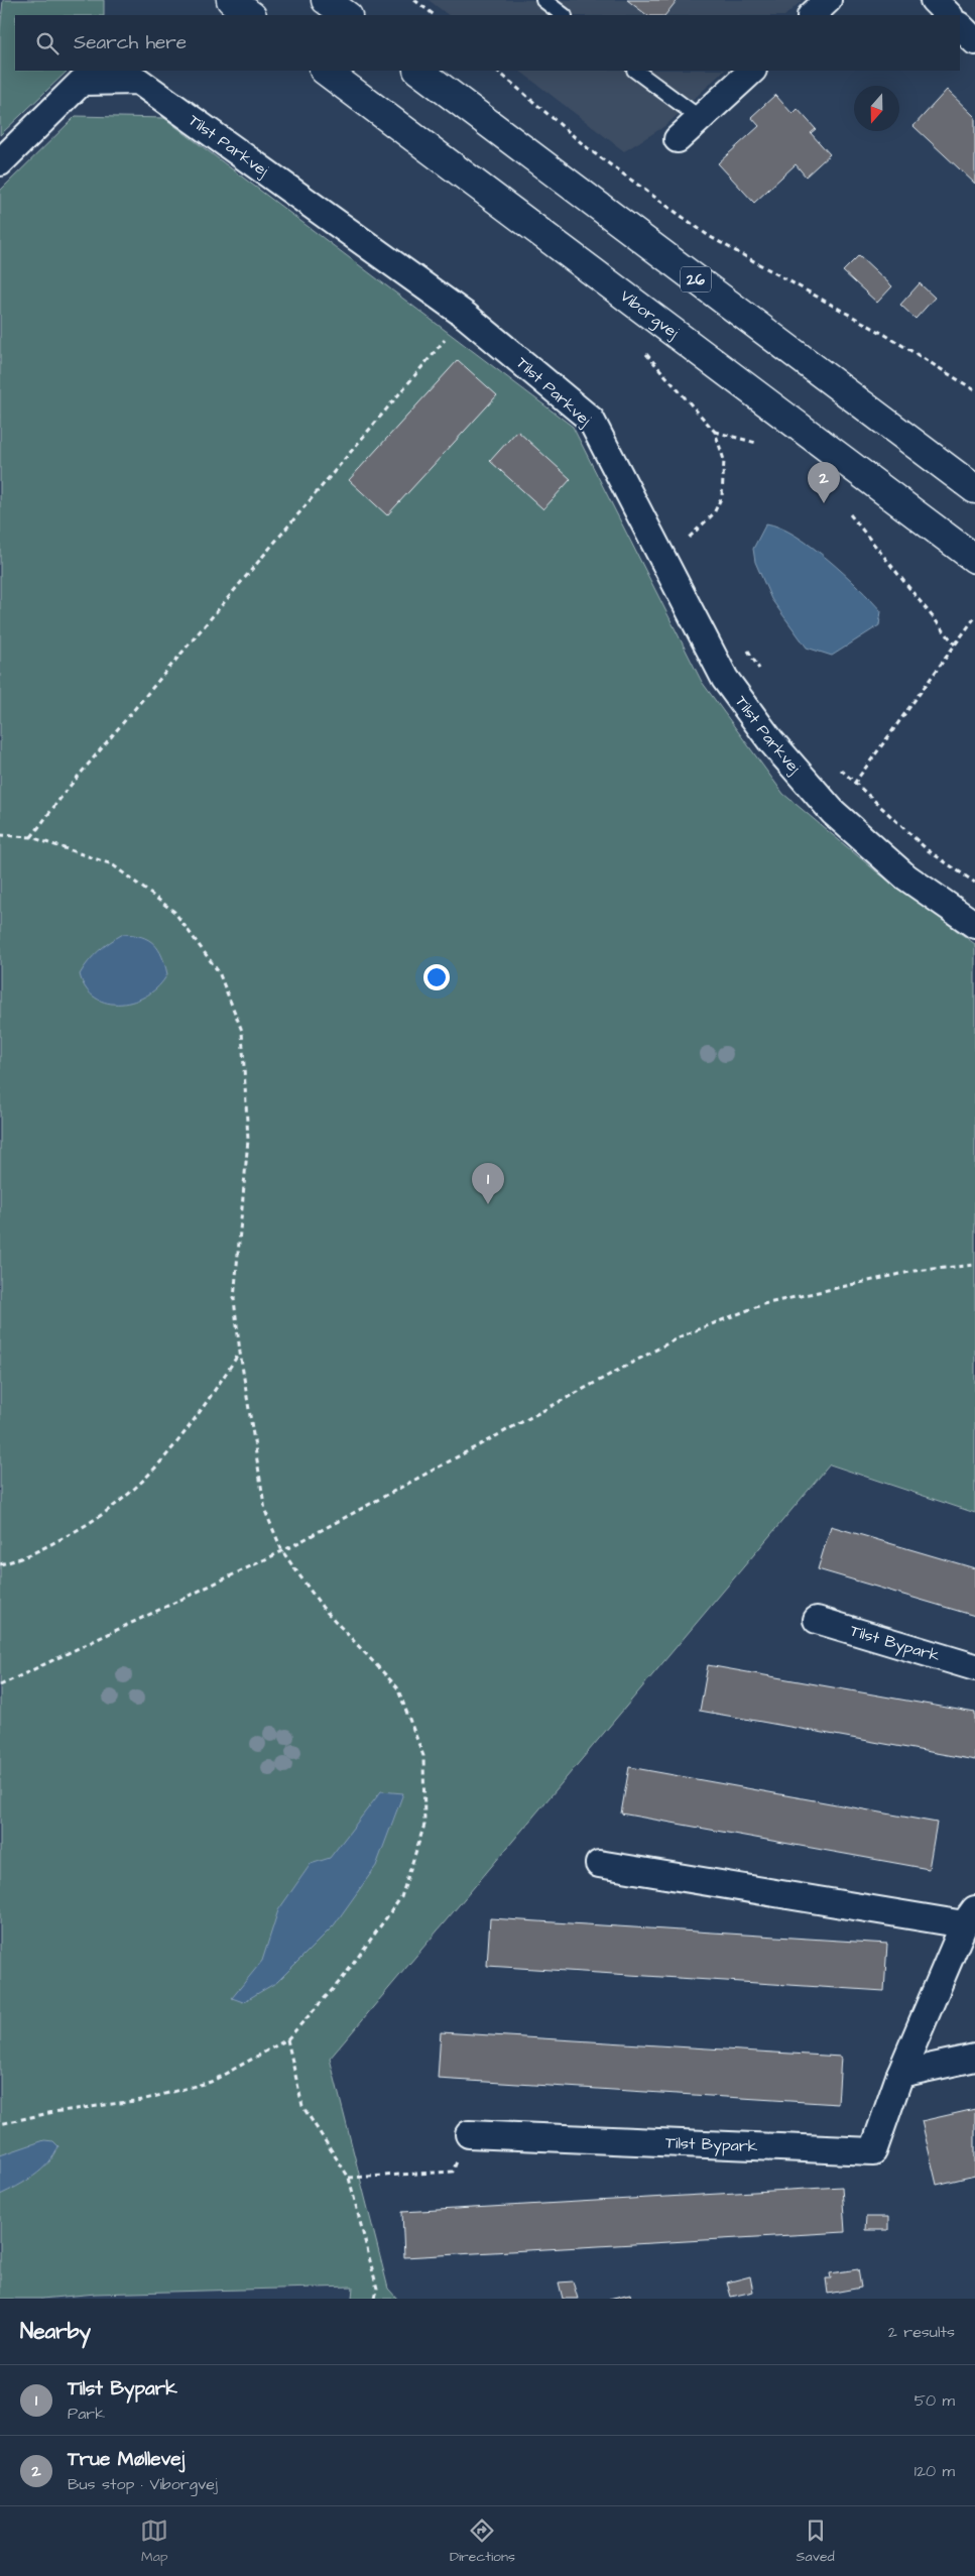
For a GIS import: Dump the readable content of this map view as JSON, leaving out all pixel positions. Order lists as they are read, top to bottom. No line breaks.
{"streets":{"main road":["26","Viborgvej"],"street":["Tilst Parkvej","Tilst Bypark"]},"north":"bottom","page":{"search":"Search here","pins":["2","1"],"heading":["Nearby","2 results"],"list":[{"mark":"1","name":"Tilst Bypark","note":"Park","value":"50 m"},{"mark":"2","name":"True Møllevej","note":"Bus stop · Viborgvej","value":"120 m"}],"nav":["Map","Directions","Saved"]}}
